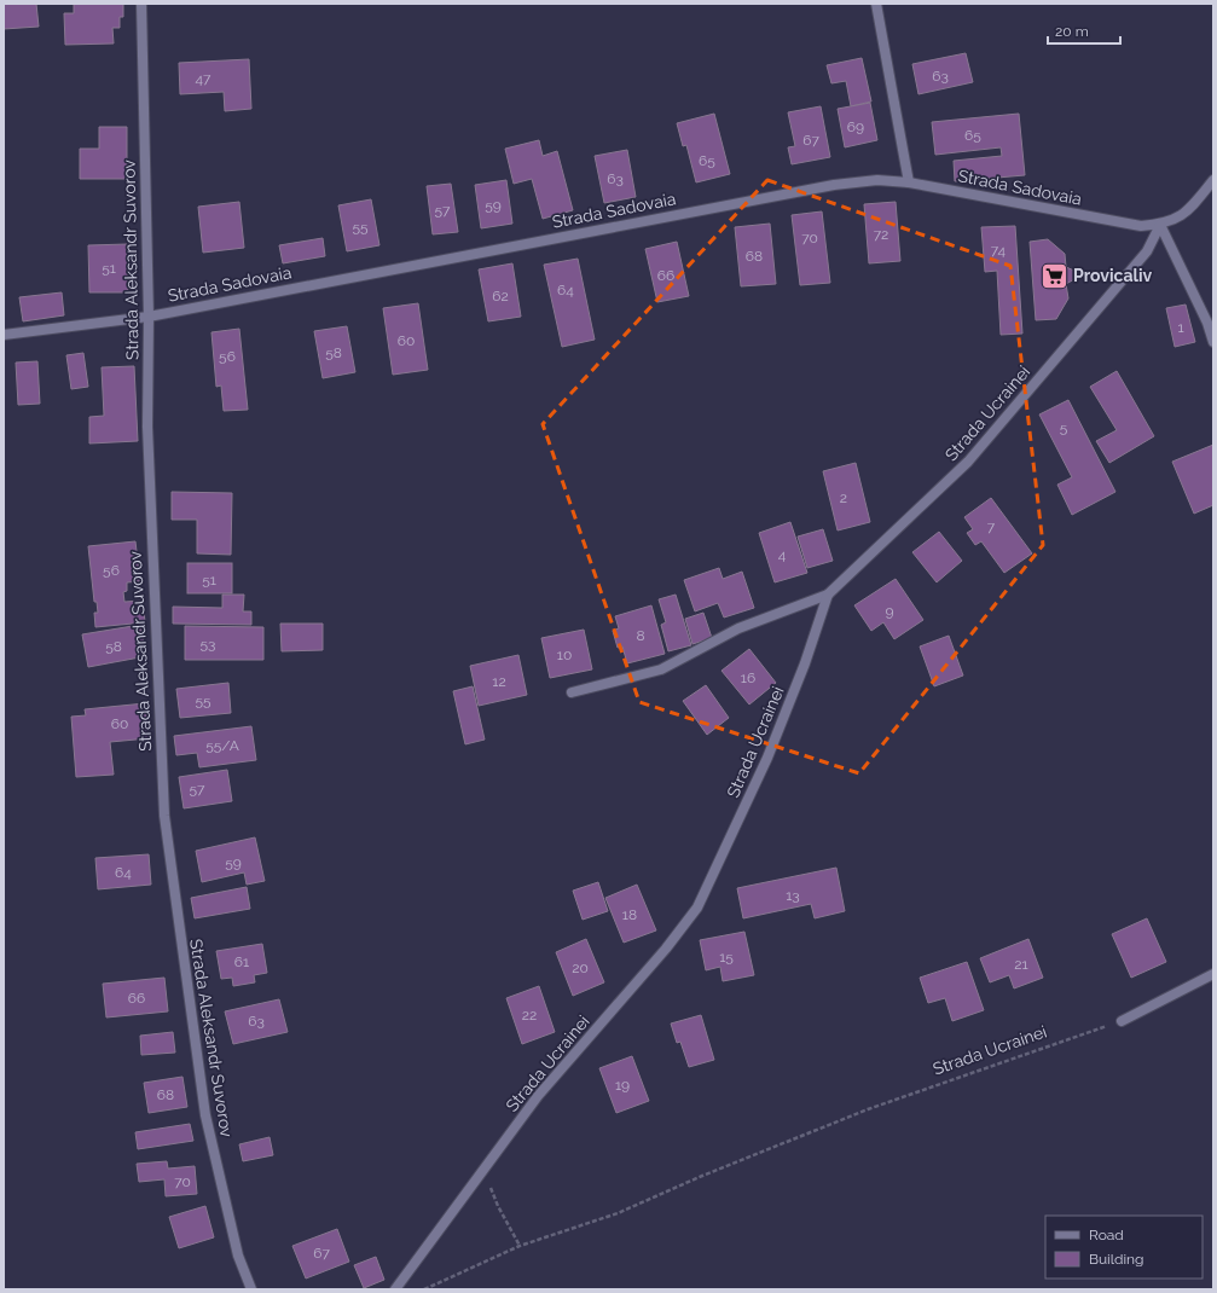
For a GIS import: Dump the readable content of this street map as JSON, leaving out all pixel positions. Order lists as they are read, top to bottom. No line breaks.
{"streets":{"street":["Strada Sadovaia","Strada Aleksandr Suvorov","Strada Ucrainei"]},"crossings":[["Strada Sadovaia","Strada Aleksandr Suvorov"],["Strada Sadovaia","Strada Ucrainei"]],"places":{"supermarket":["Provicaliv"]},"house_numbers":["63","47","69","65","67","65","63","59","57","55","72","70","74","68","51","66","64","62","1","60","58","56","5","2","7","4","56","51","9","8","53","58","10","16","12","55","60","55/A","57","59","64","13","18","15","61","21","20","66","22","63","19","68","70","67"],"legend":["Road","Building"],"scale_bar":"20 m"}
